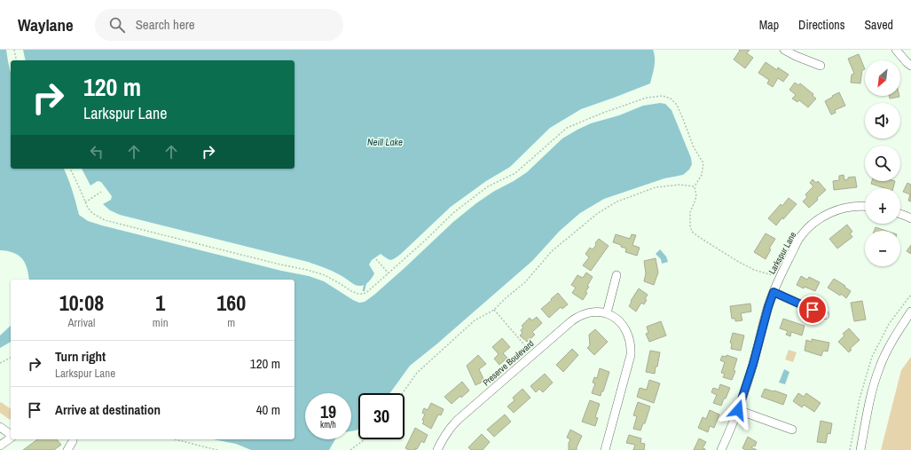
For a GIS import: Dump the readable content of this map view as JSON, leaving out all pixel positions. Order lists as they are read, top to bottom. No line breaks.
{"streets":{"street":["Larkspur Lane","Preserve Boulevard"]},"water":["Neill Lake"],"north":"bottom left","page":{"header":"Waylane","search":"Search here","nav":["Map","Directions","Saved"],"map_buttons":["+","−"],"turn":["120 m","Larkspur Lane"],"eta":["10:08","Arrival","1","min","160","m"],"list":[{"name":"Turn right","note":"Larkspur Lane","value":"120 m"},{"name":"Arrive at destination","value":"40 m"}],"speed":"19 km/h","limit":"30"}}
